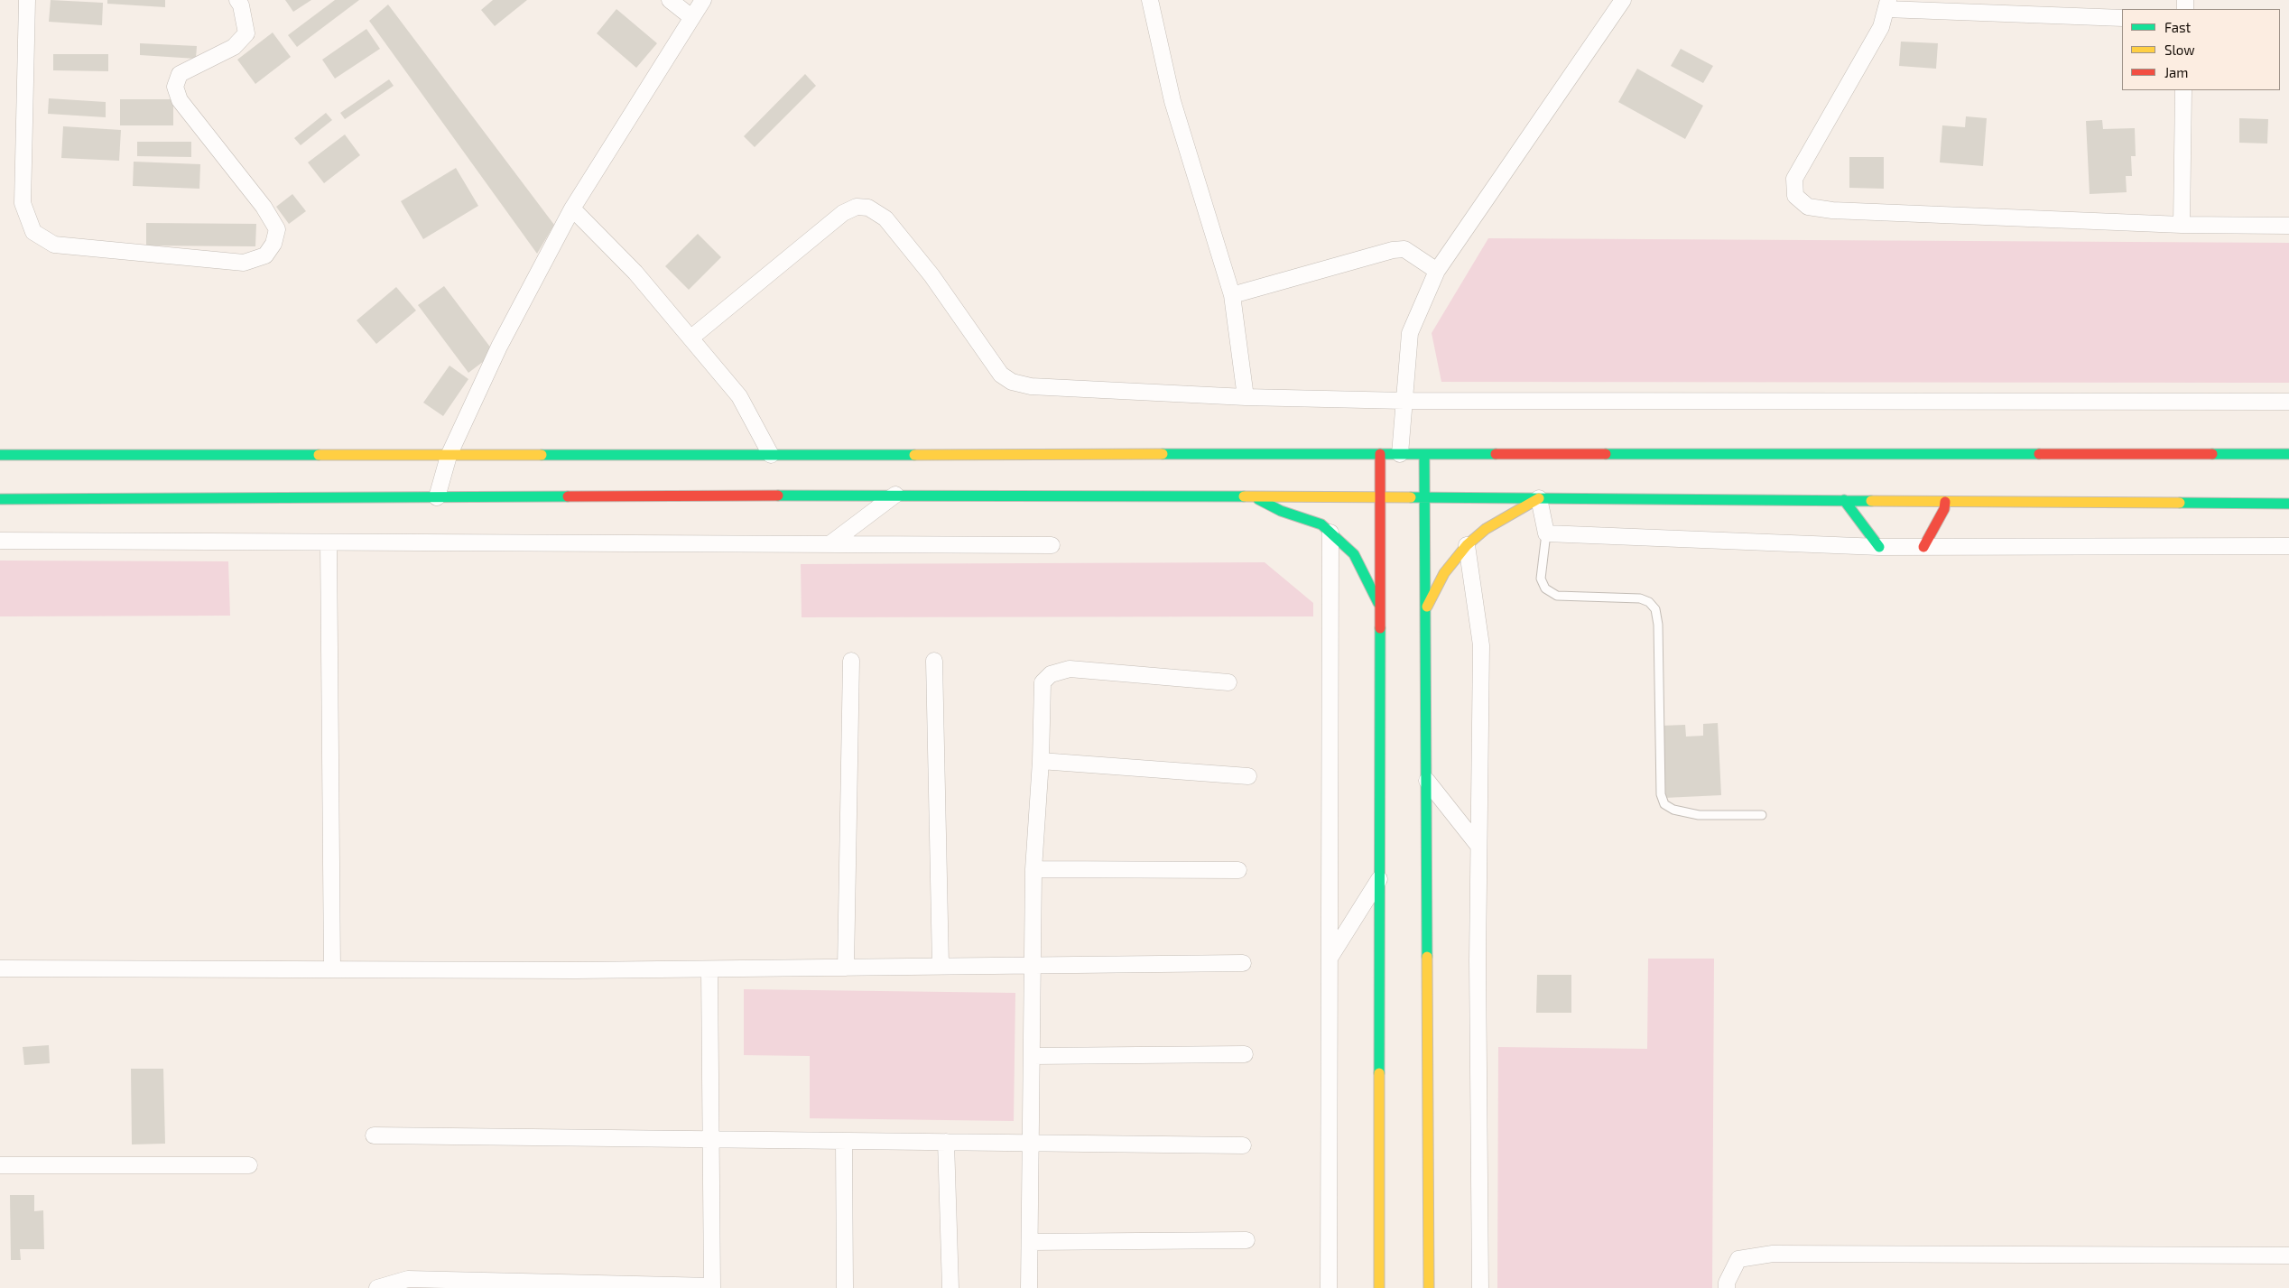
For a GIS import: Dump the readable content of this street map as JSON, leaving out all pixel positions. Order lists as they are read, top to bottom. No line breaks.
{"legend":["Fast","Slow","Jam"]}
